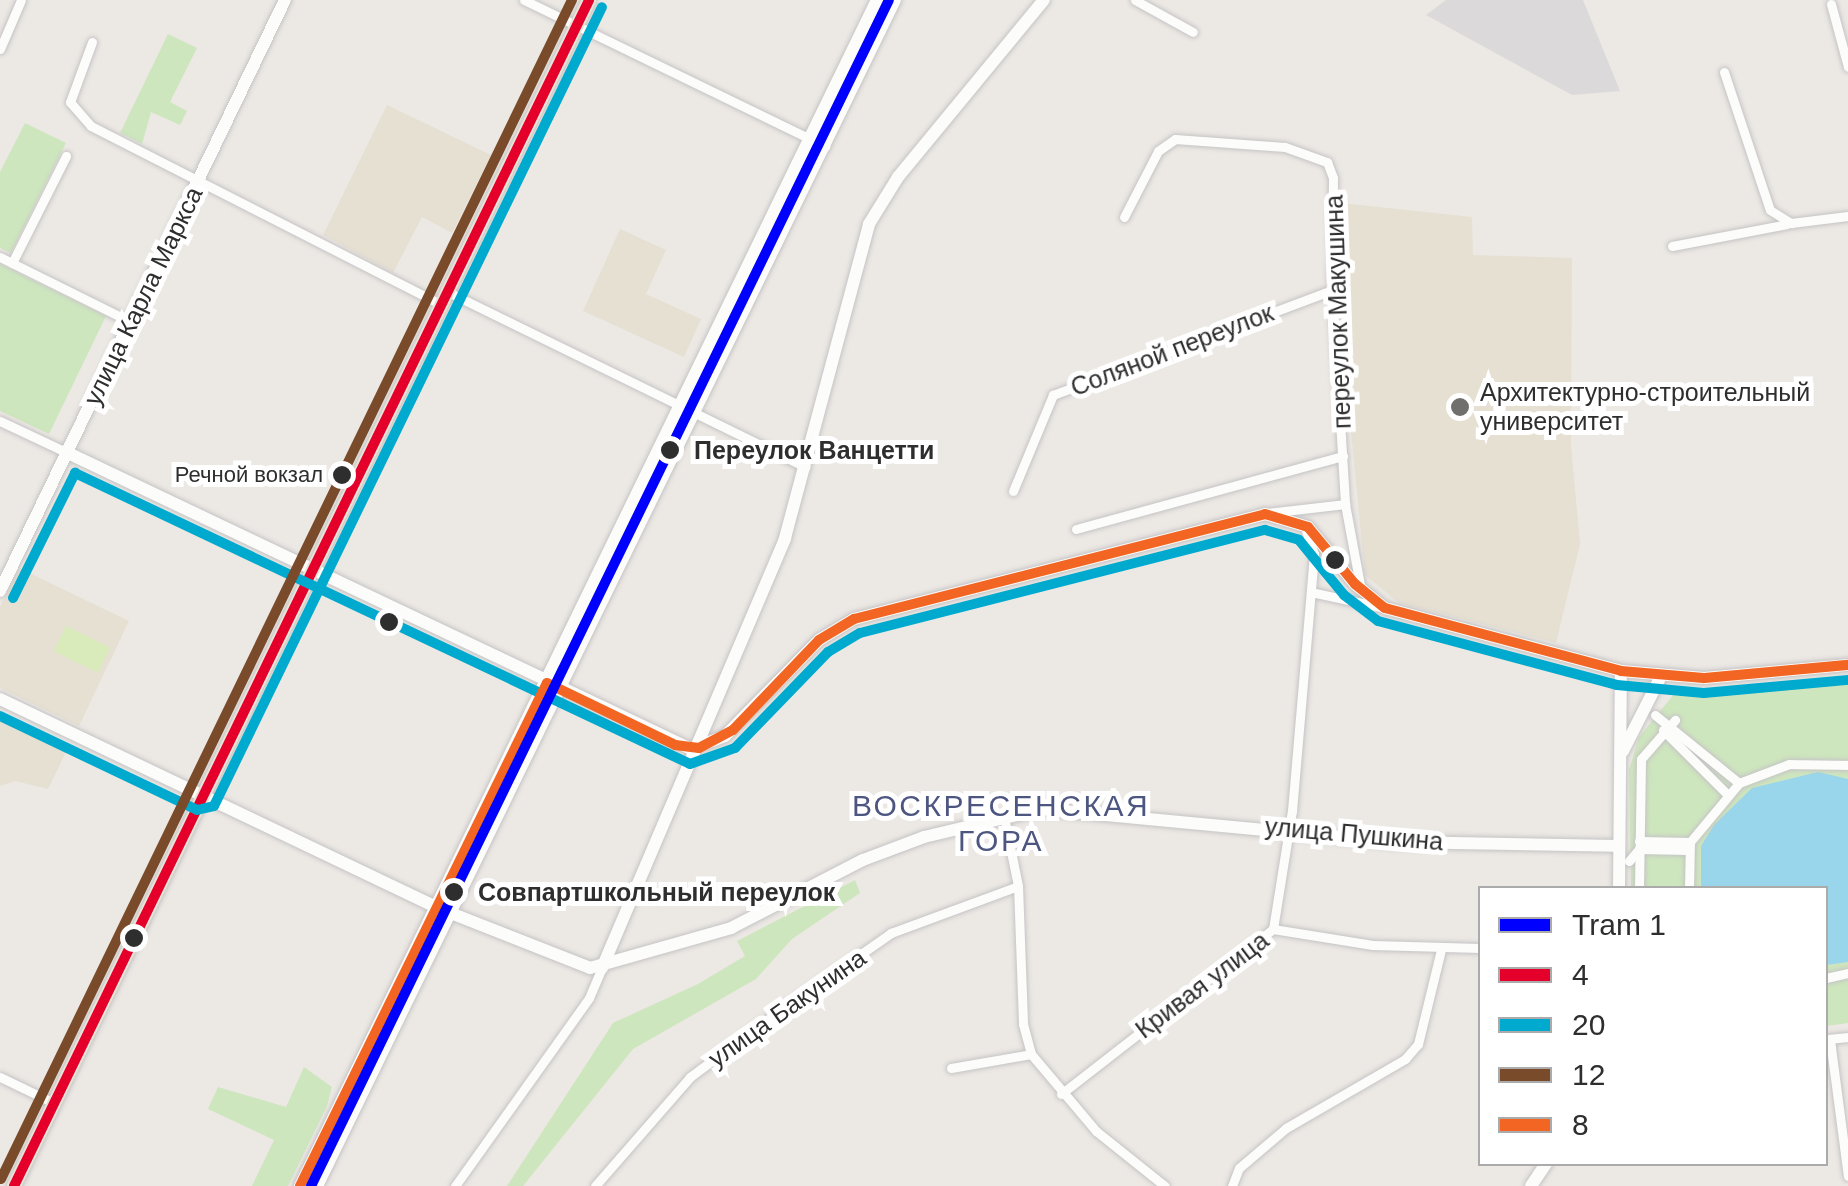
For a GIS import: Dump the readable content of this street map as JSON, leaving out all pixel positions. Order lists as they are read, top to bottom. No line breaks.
{"streets":{"main road":["улица Карла Маркса","улица Пушкина"],"street":["переулок Макушина","Соляной переулок","Кривая улица","улица Бакунина"]},"crossings":[["переулок Макушина","Соляной переулок"]],"districts":["ВОСКРЕСЕНСКАЯ ГОРА"],"places":["Архитектурно-строительный университет","Переулок Ванцетти","Речной вокзал","Совпартшкольный переулок"],"lines":["tram line 1","transit line 4","transit line 12","transit line 20","transit line 8"],"legend":["Tram 1","4","20","12","8"]}
